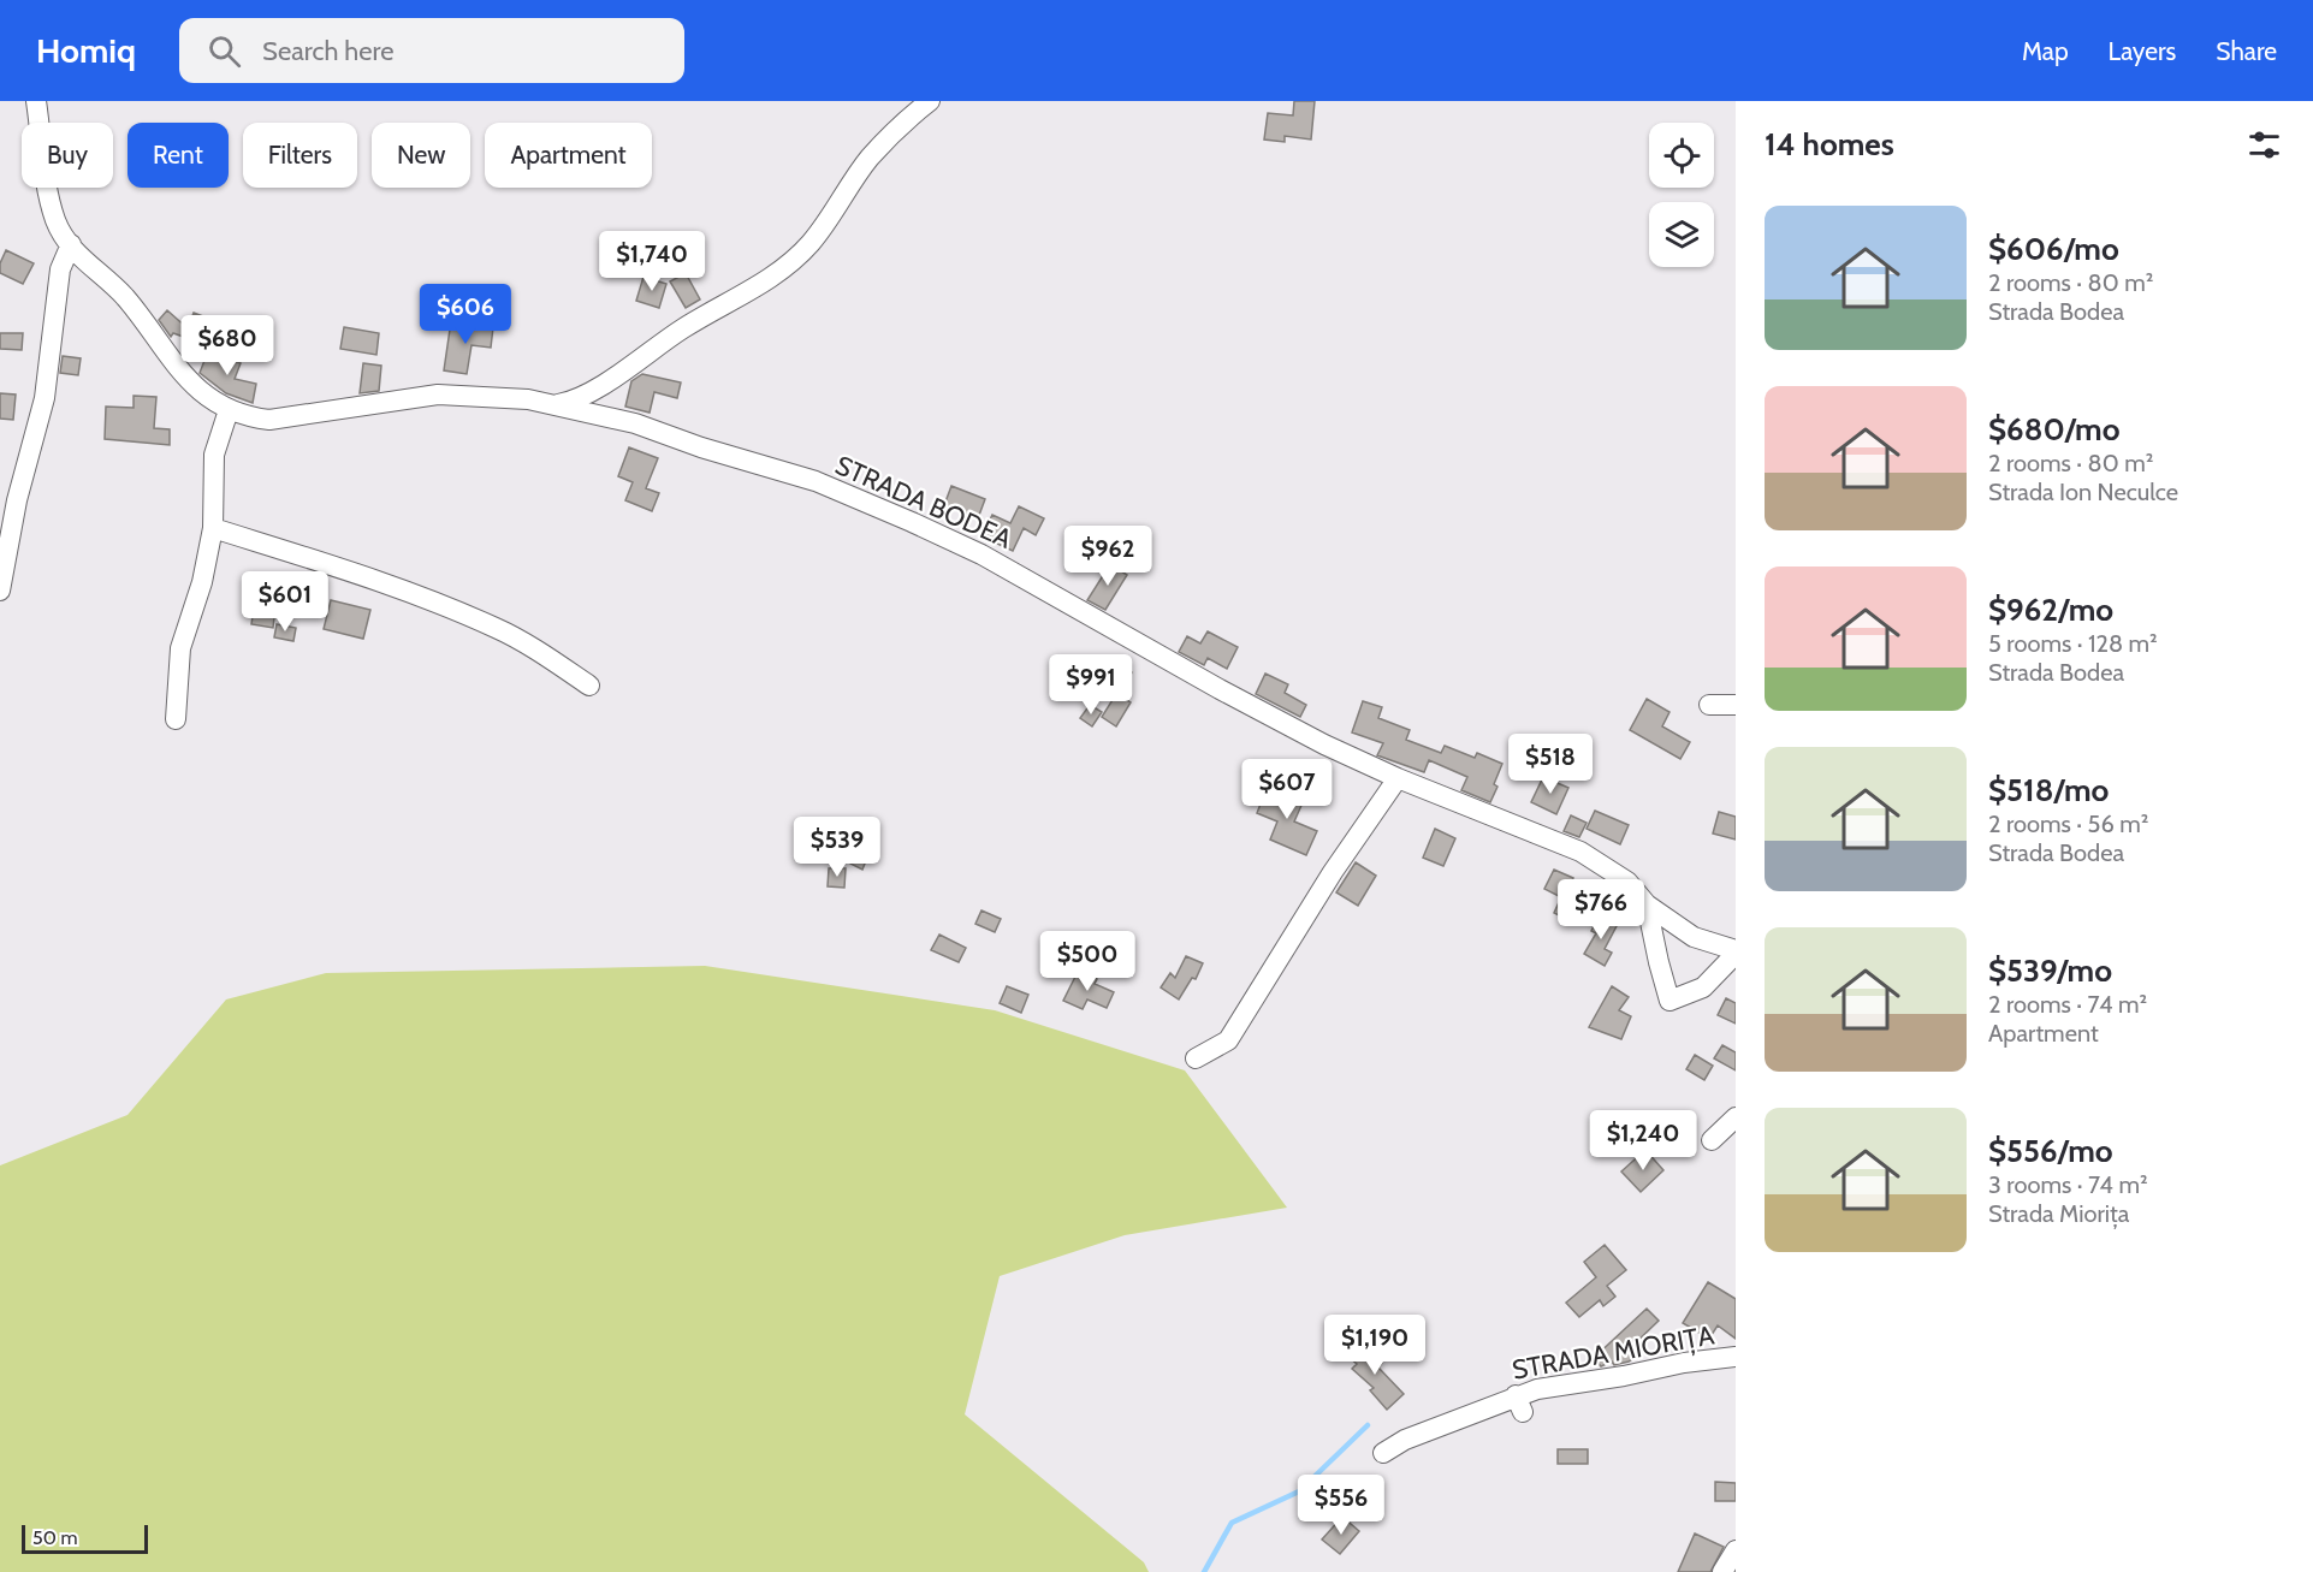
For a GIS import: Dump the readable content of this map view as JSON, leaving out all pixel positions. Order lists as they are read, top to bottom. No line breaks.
{"streets":{"street":["STRADA BODEA","STRADA MIORIȚA"]},"scale_bar":"50 m","page":{"header":"Homiq","search":"Search here","nav":["Map","Layers","Share"],"heading":"14 homes","chip":["Buy","Rent","Filters","New","Apartment"],"list":[{"name":"$606/mo","note":"2 rooms · 80 m² · Strada Bodea"},{"name":"$680/mo","note":"2 rooms · 80 m² · Strada Ion Neculce"},{"name":"$962/mo","note":"5 rooms · 128 m² · Strada Bodea"},{"name":"$518/mo","note":"2 rooms · 56 m² · Strada Bodea"},{"name":"$539/mo","note":"2 rooms · 74 m² · Apartment"},{"name":"$556/mo","note":"3 rooms · 74 m² · Strada Miorița"}],"price":["$1,740","$606","$680","$962","$601","$991","$518","$607","$539","$766","$500","$1,240","$1,190","$556"],"scale":"50 m"}}
